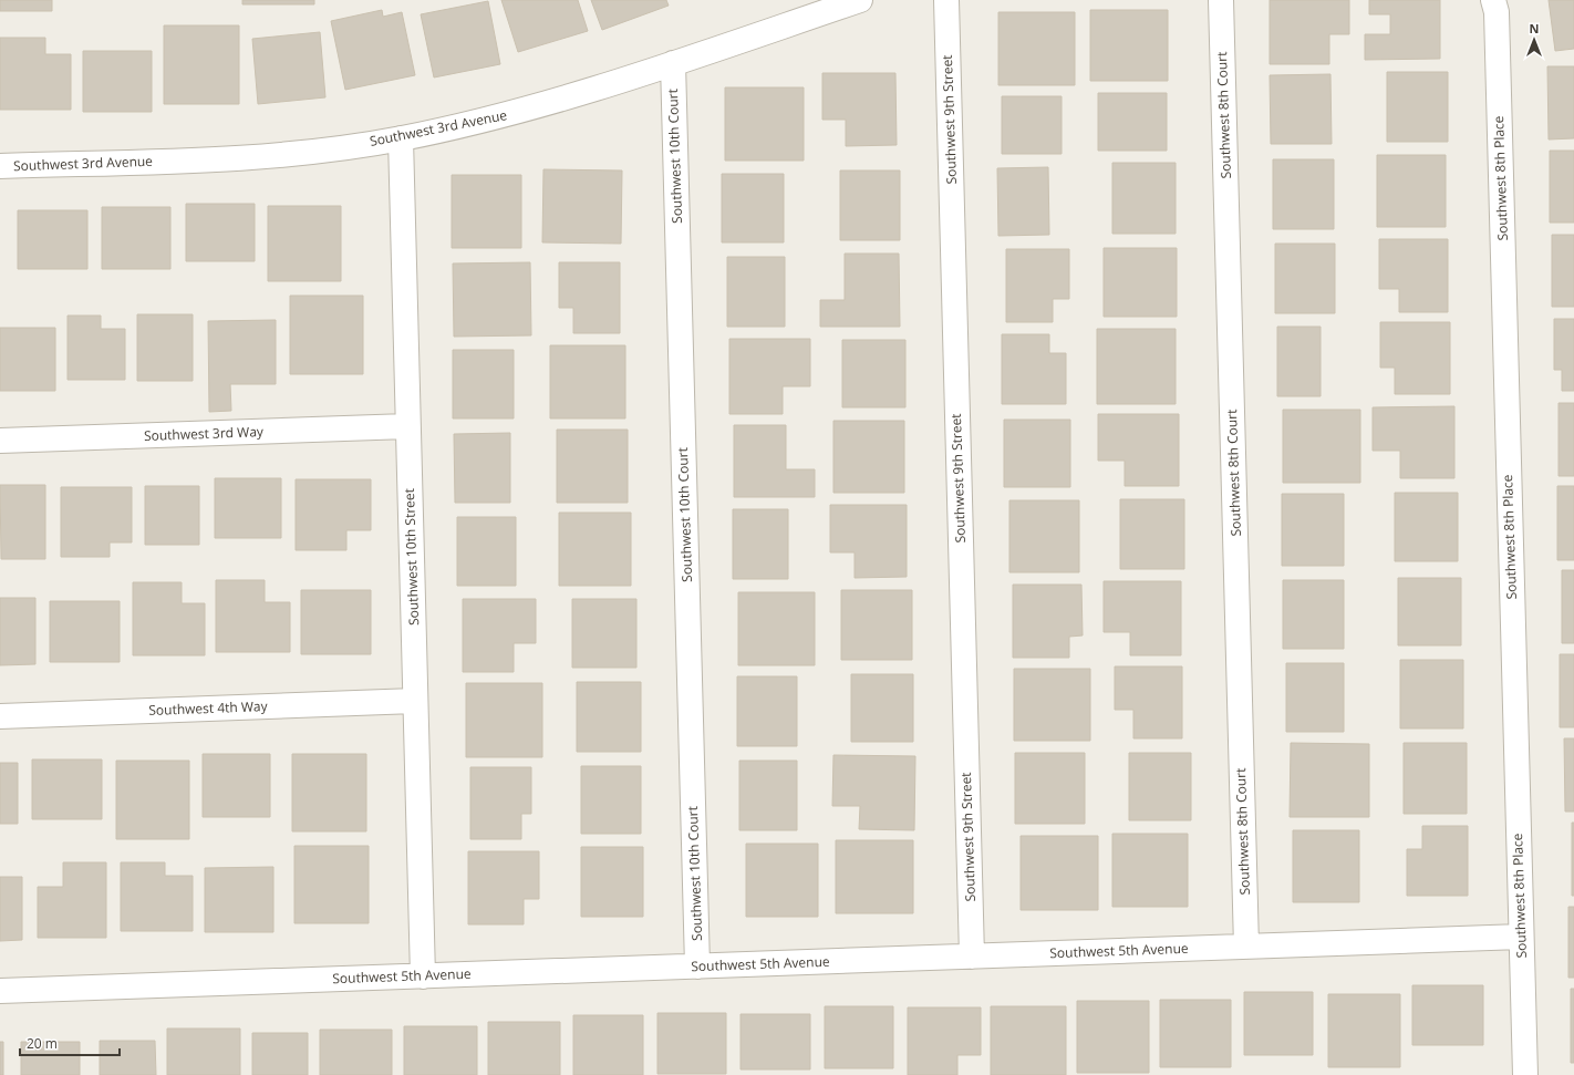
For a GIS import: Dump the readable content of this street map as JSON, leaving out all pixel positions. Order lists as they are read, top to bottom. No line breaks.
{"streets":{"street":["Southwest 8th Court","Southwest 9th Street","Southwest 3rd Avenue","Southwest 10th Court","Southwest 8th Place","Southwest 3rd Way","Southwest 10th Street","Southwest 4th Way","Southwest 5th Avenue"]},"crossings":[["Southwest 8th Court","Southwest 5th Avenue"],["Southwest 9th Street","Southwest 5th Avenue"],["Southwest 3rd Avenue","Southwest 10th Court"],["Southwest 3rd Avenue","Southwest 10th Street"],["Southwest 10th Court","Southwest 5th Avenue"],["Southwest 8th Place","Southwest 5th Avenue"],["Southwest 3rd Way","Southwest 10th Street"],["Southwest 10th Street","Southwest 4th Way"],["Southwest 10th Street","Southwest 5th Avenue"]],"scale_bar":"20 m","north":"top"}
